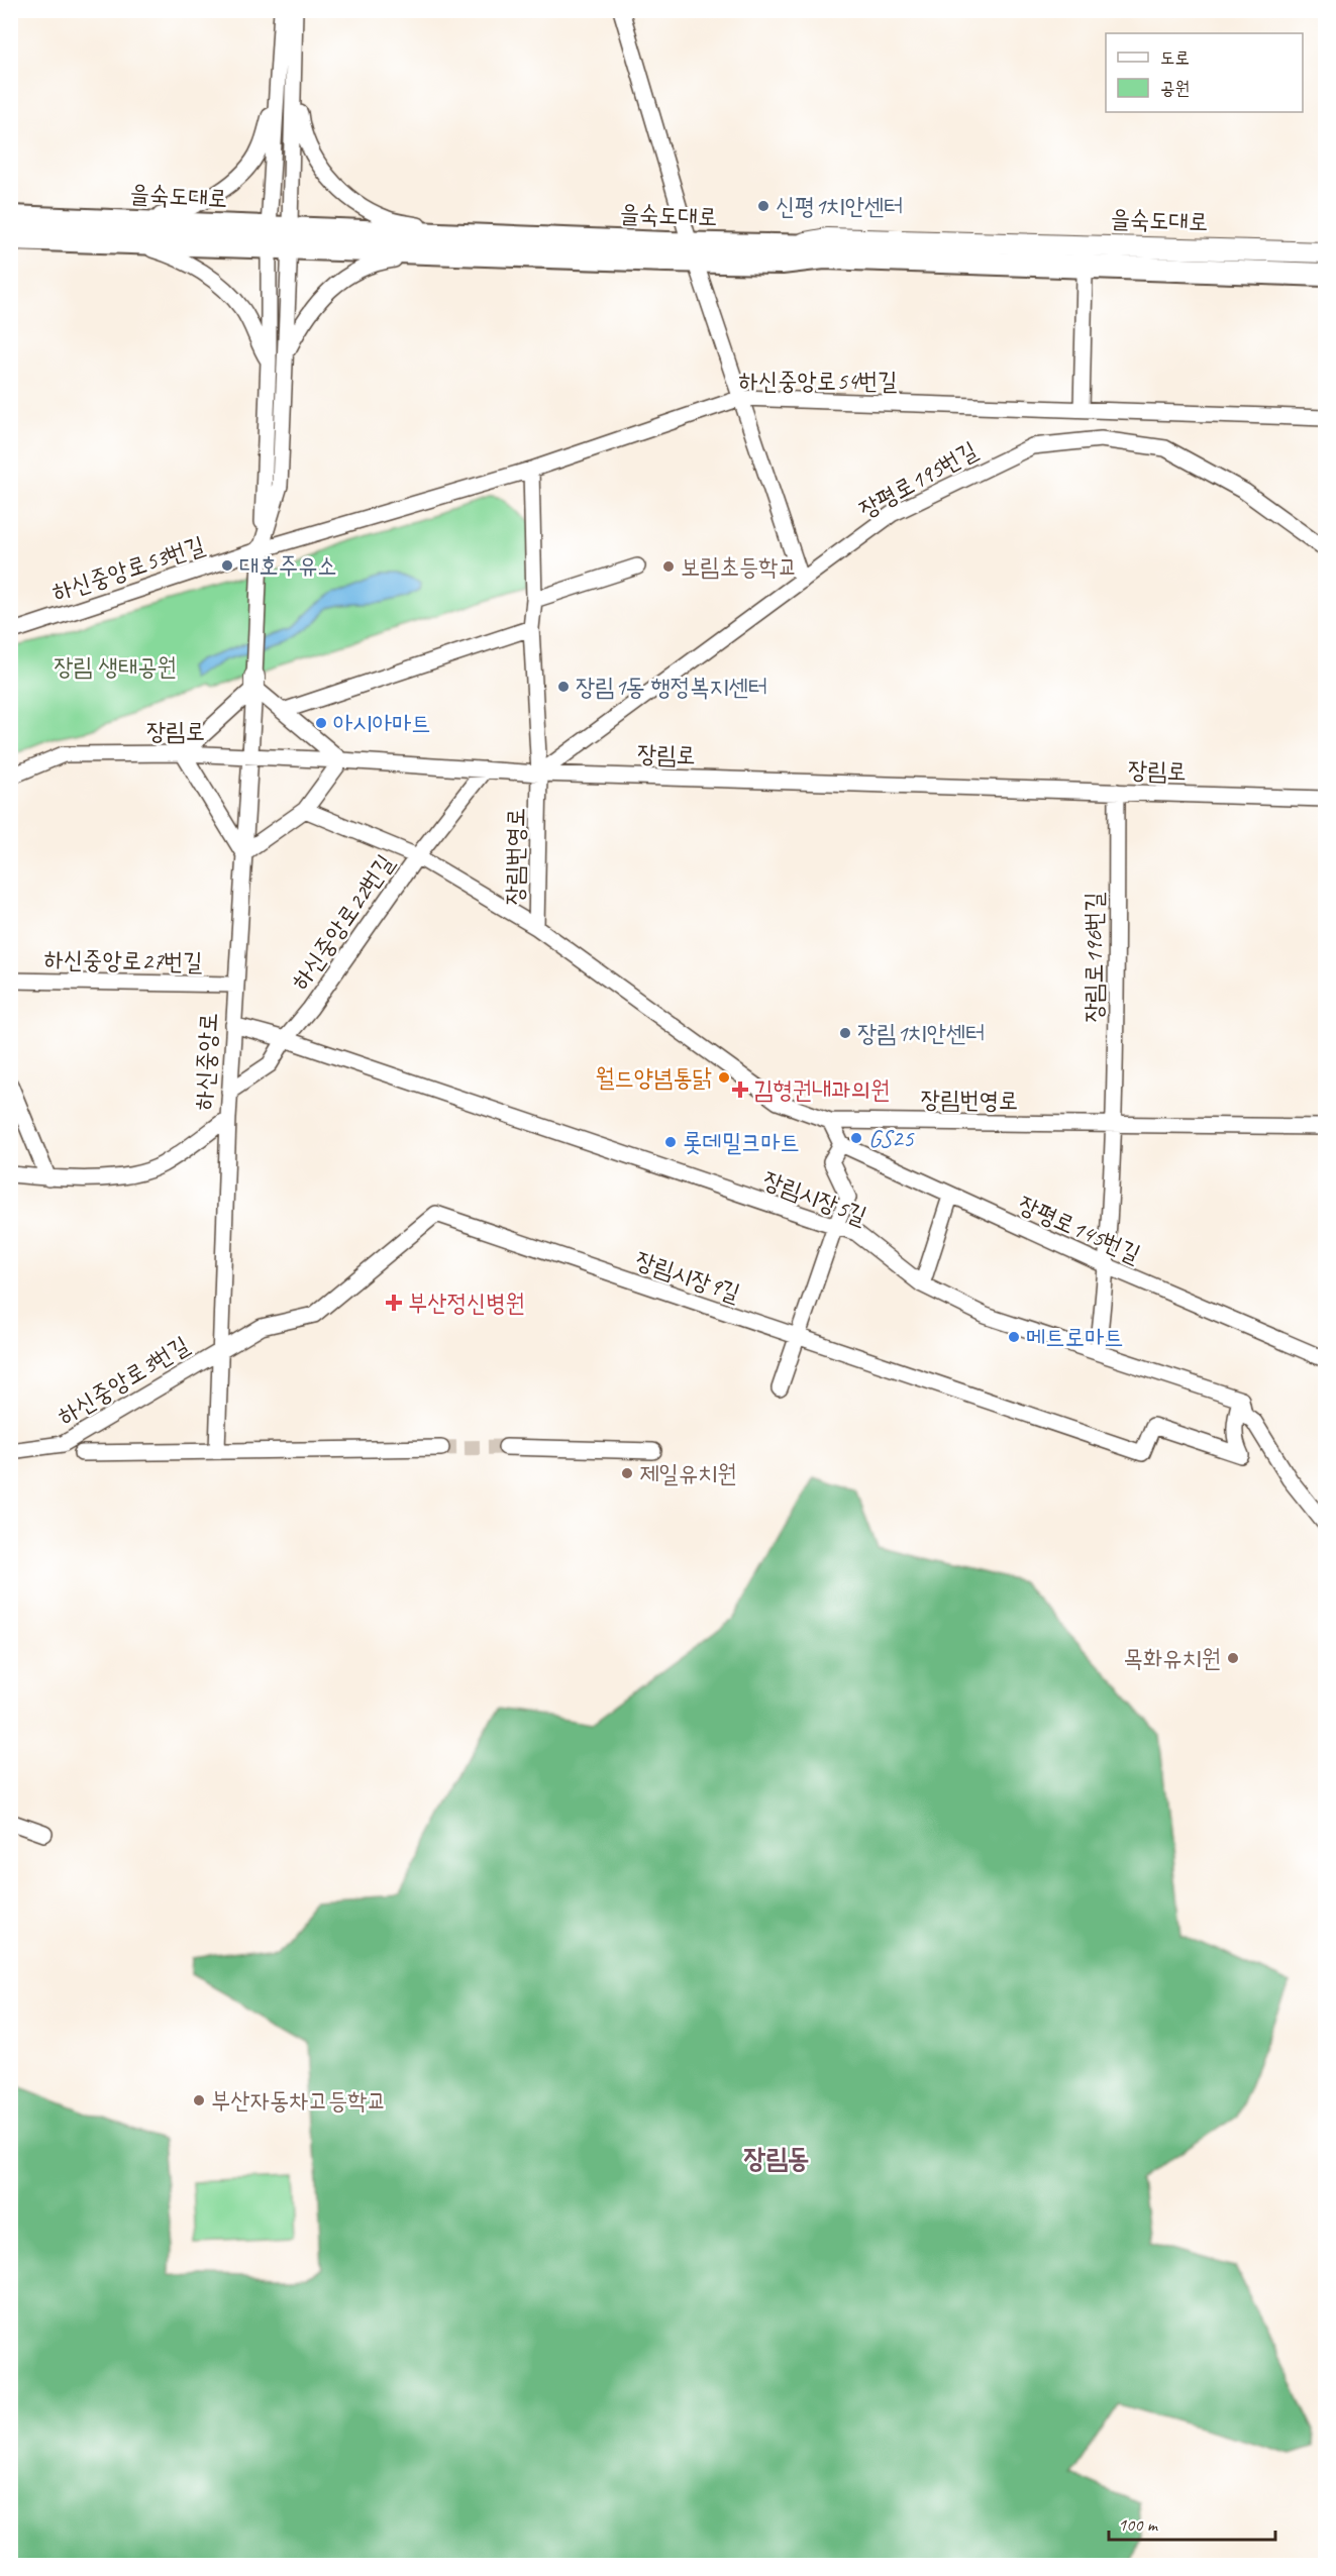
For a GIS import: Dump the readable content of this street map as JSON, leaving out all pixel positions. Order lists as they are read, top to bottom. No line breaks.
{"streets":{"highway":["을숙도대로"],"street":["하신중앙로54번길","장평로195번길","하신중앙로53번길","장림로","장림번영로","하신중앙로22번길","장림로196번길","하신중앙로27번길","하신중앙로","장림시장5길","장평로145번길","장림시장9길","하신중앙로3번길"]},"crossings":[["하신중앙로54번길","하신중앙로53번길"],["하신중앙로54번길","장림번영로"],["하신중앙로54번길","하신중앙로"],["장평로195번길","장림로"],["장평로195번길","장림번영로"],["하신중앙로53번길","하신중앙로"],["장림로","장림번영로"],["장림로","하신중앙로22번길"],["장림로","장림로196번길"],["장림로","하신중앙로"],["장림번영로","장림로196번길"],["하신중앙로22번길","하신중앙로"],["하신중앙로22번길","장림시장5길"],["장림로196번길","장림시장5길"],["장림로196번길","장평로145번길"],["하신중앙로27번길","하신중앙로"],["하신중앙로","장림시장5길"],["하신중앙로","장림시장9길"],["하신중앙로","하신중앙로3번길"],["장림시장5길","장림시장9길"],["장림시장9길","하신중앙로3번길"]],"districts":["장림동"],"parks":["장림 생태공원"],"places":{"other":["신평1치안센터","대호주유소","보림초등학교","장림1동 행정복지센터","아시아마트","장림1치안센터","월드양념통닭","GS25","롯데밀크마트","메트로마트","제일유치원","목화유치원","부산자동차고등학교"],"health":["김형권내과의원","부산정신병원"]},"legend":["도로","공원"],"scale_bar":"100 m"}
